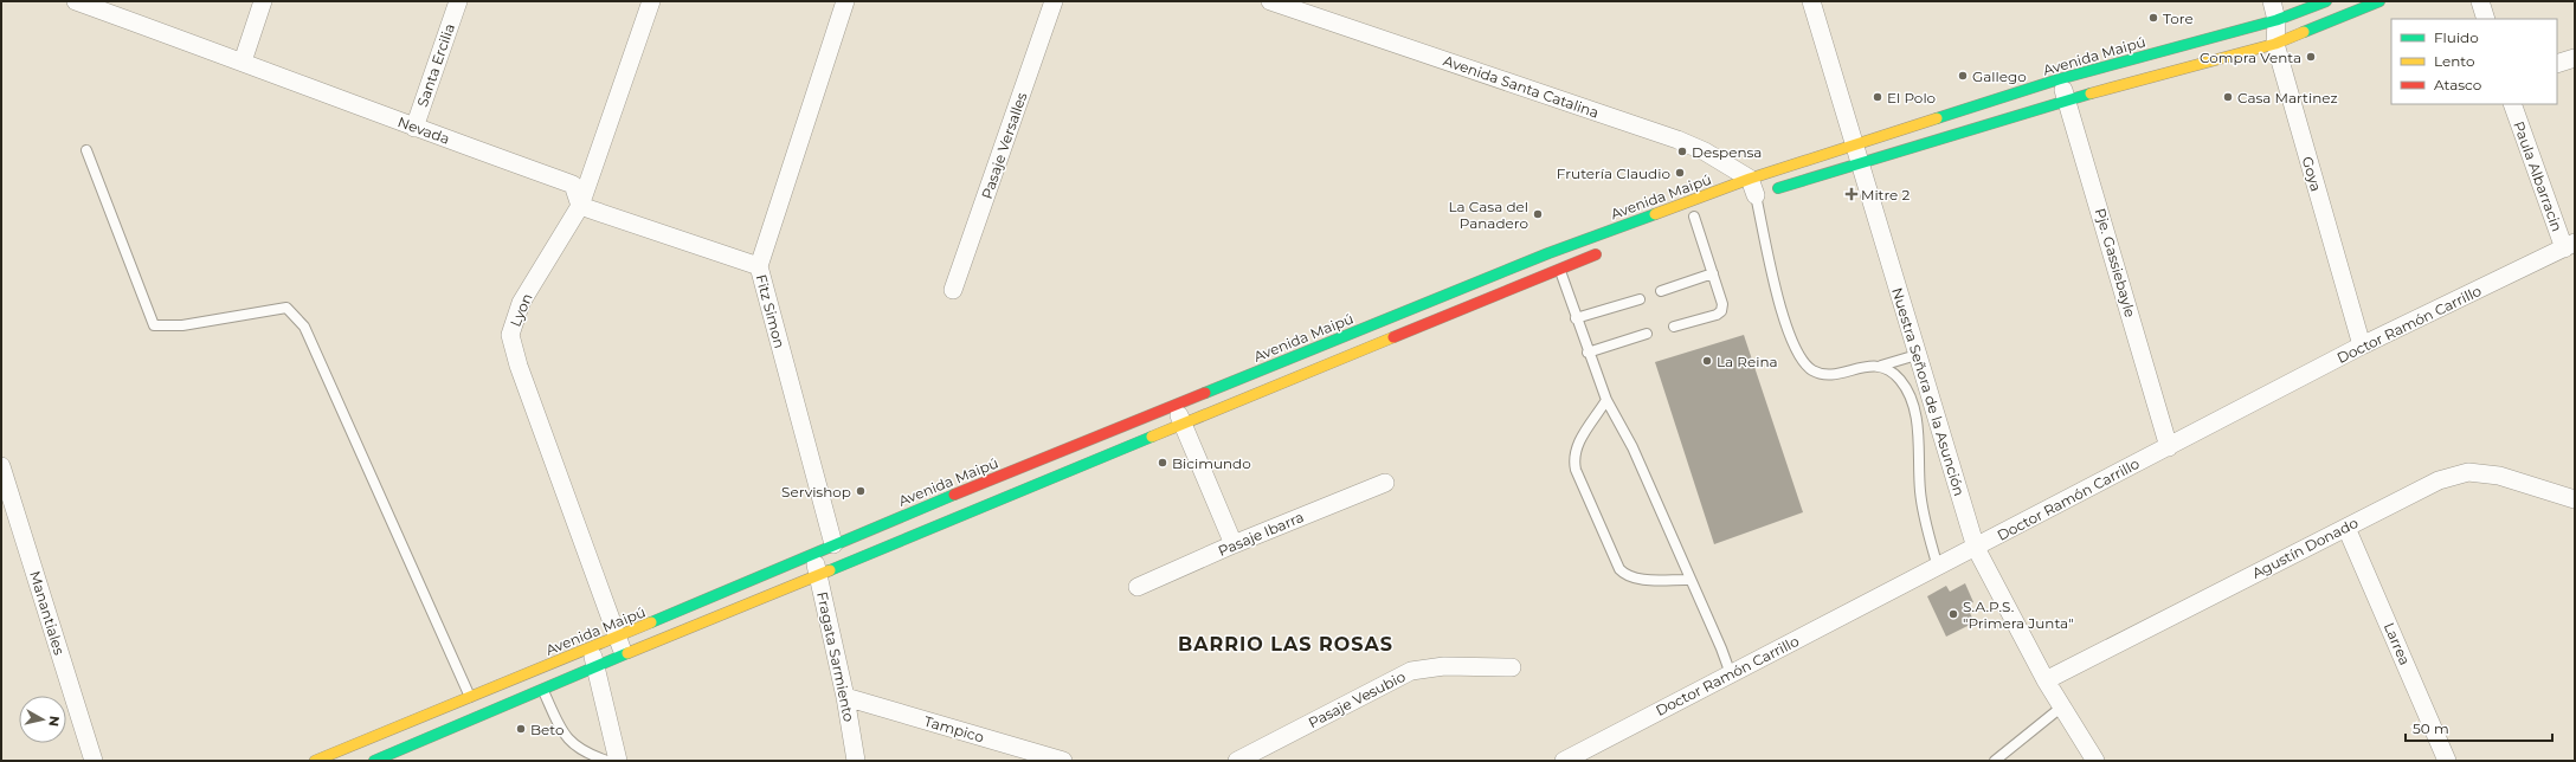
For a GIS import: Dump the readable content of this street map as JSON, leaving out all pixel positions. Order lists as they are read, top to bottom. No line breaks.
{"streets":{"main road":["Avenida Maipú"],"street":["Santa Ercilia","Avenida Santa Catalina","Nevada","Pasaje Versalles","Goya","Paula Albarracin","Pje. Gassiebayle","Lyon","Fitz Simon","Doctor Ramón Carrillo","Nuestra Señora de la Asunción","Pasaje Ibarra","Agustín Donado","Manantiales","Larrea","Fragata Sarmiento","Pasaje Vesubio","Tampico"]},"crossings":[["Avenida Maipú","Avenida Santa Catalina"],["Avenida Maipú","Goya"],["Avenida Maipú","Pje. Gassiebayle"],["Avenida Maipú","Lyon"],["Avenida Maipú","Fitz Simon"],["Avenida Maipú","Nuestra Señora de la Asunción"],["Avenida Maipú","Fragata Sarmiento"],["Santa Ercilia","Nevada"],["Nevada","Lyon"],["Goya","Doctor Ramón Carrillo"],["Paula Albarracin","Doctor Ramón Carrillo"],["Pje. Gassiebayle","Doctor Ramón Carrillo"],["Doctor Ramón Carrillo","Nuestra Señora de la Asunción"],["Nuestra Señora de la Asunción","Agustín Donado"],["Agustín Donado","Larrea"],["Fragata Sarmiento","Tampico"]],"districts":["BARRIO LAS ROSAS"],"places":{"other":["Tore","Compra Venta","Gallego","El Polo","Casa Martinez","Despensa","Frutería Claudio","La Casa del Panadero","La Reina","Bicimundo","Servishop","S.A.P.S. \"Primera Junta\"","Beto"],"health":["Mitre 2"]},"legend":["Fluido","Lento","Atasco"],"scale_bar":"50 m","north":"right"}
